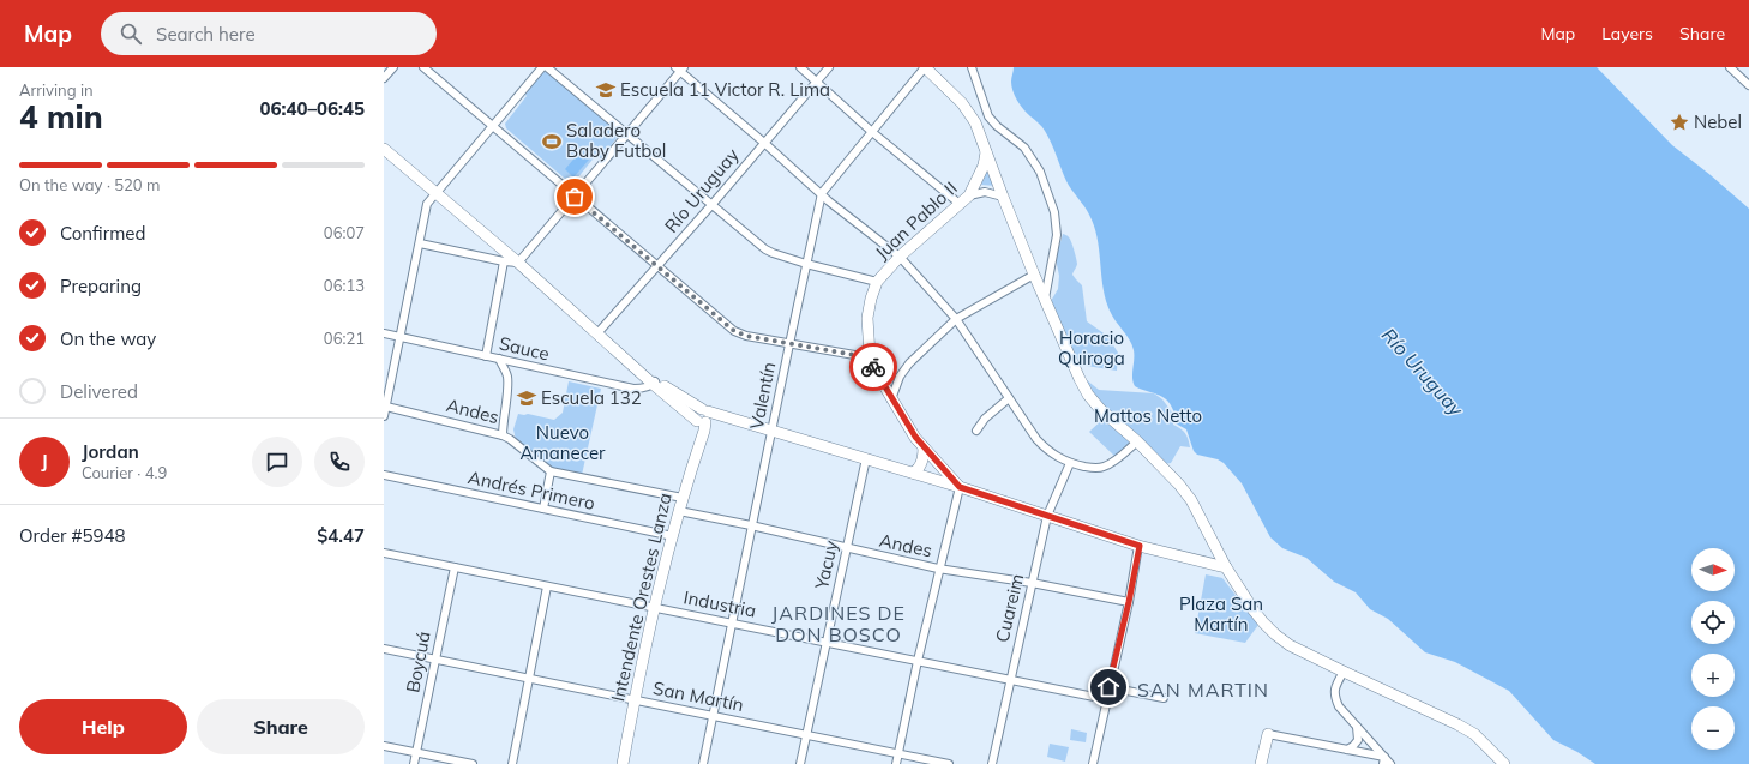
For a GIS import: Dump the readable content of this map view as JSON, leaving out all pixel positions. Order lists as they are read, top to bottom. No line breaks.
{"streets":{"street":["Río Uruguay","Juan Pablo II","Sauce","Valentín","Andes","Andrés Primero","Yacuy","Intendente Orestes Lanza","Industria","Cuareim","Boycuá","San Martín"]},"crossings":[["Valentín","Andes"],["Valentín","Industria"],["Valentín","San Martín"],["Andes","Yacuy"],["Andes","Intendente Orestes Lanza"],["Andes","Cuareim"],["Andrés Primero","Intendente Orestes Lanza"],["Yacuy","Industria"],["Yacuy","San Martín"],["Intendente Orestes Lanza","Industria"],["Intendente Orestes Lanza","San Martín"],["Industria","Cuareim"],["Industria","Boycuá"],["Boycuá","San Martín"]],"districts":["JARDINES DE DON BOSCO","SAN MARTIN"],"water":["Río Uruguay"],"parks":["Horacio Quiroga","Mattos Netto","Nuevo Amanecer","Plaza San Martín"],"places":{"school or university":["Escuela 11 Victor R. Lima","Escuela 132"],"place":["Nebel"],"sports":["Saladero Baby Futbol"]},"north":"right","page":{"header":"Map","search":"Search here","nav":["Map","Layers","Share"],"heading":["4 min","Arriving in","06:40–06:45"],"panel":["Jordan","Courier · 4.9","Order #5948","$4.47"],"bar":"On the way · 520 m","list":[["Confirmed","06:07"],["Preparing","06:13"],["On the way","06:21"],"Delivered"],"round":"J","map_buttons":["+","−"],"buttons":["Help","Share"]}}
